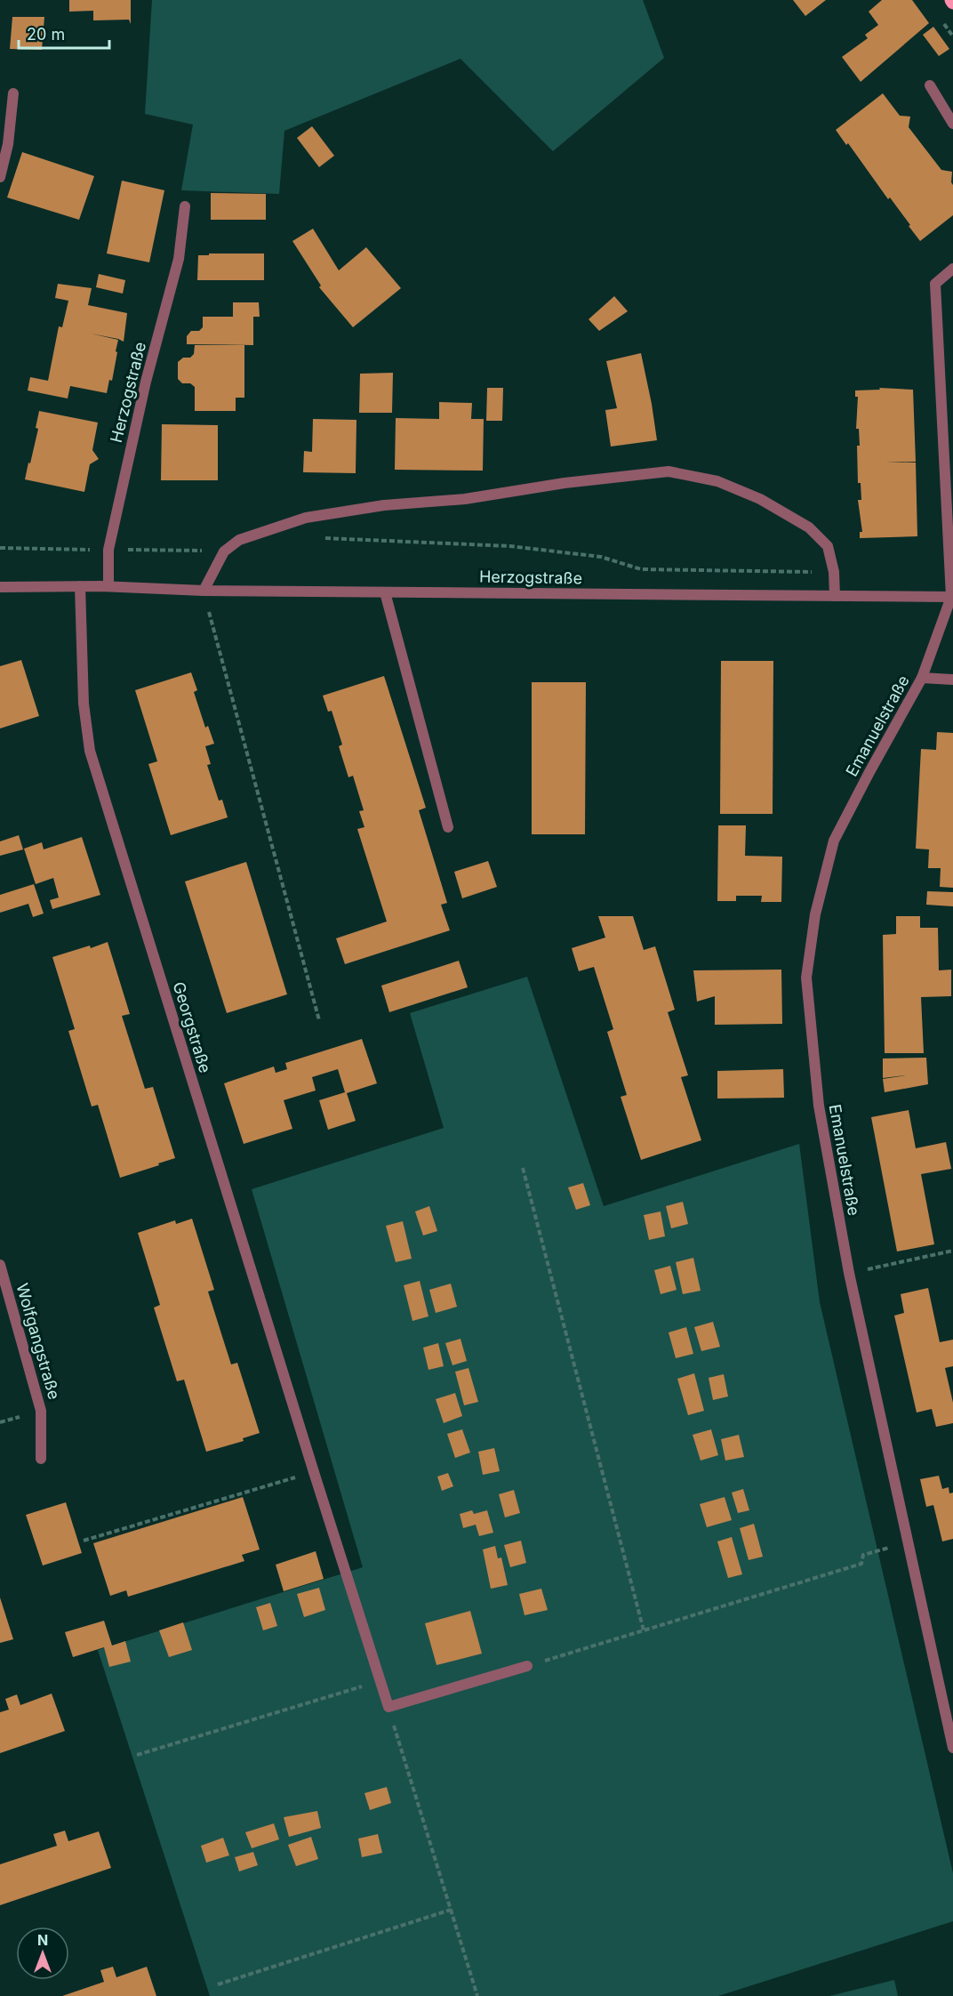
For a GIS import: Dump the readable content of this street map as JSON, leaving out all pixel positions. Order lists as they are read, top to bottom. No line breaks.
{"streets":{"street":["Herzogstraße","Emanuelstraße","Georgstraße","Wolfgangstraße"]},"crossings":[["Herzogstraße","Emanuelstraße"],["Herzogstraße","Georgstraße"]],"scale_bar":"20 m","north":"top"}
